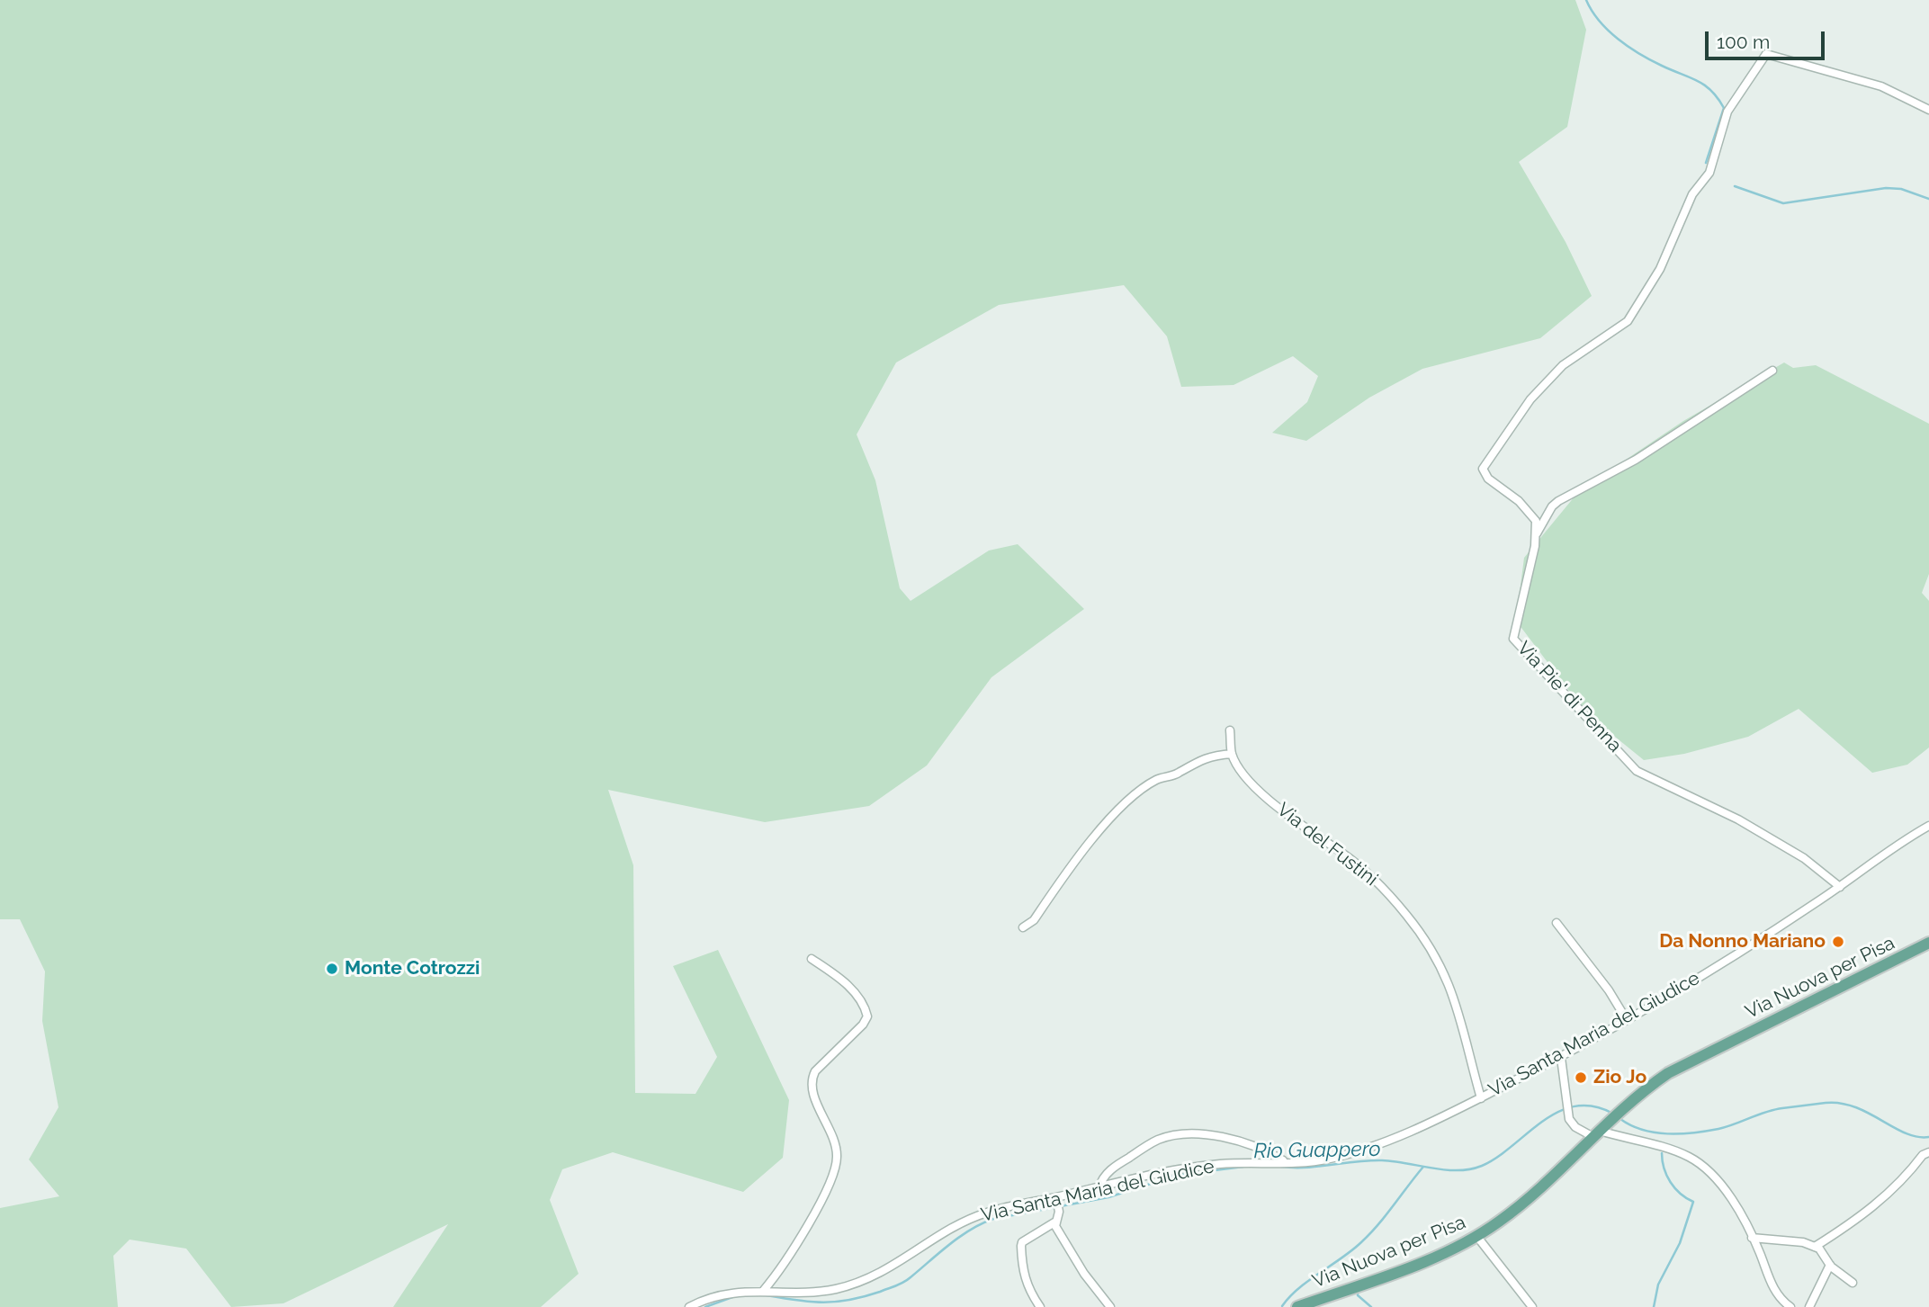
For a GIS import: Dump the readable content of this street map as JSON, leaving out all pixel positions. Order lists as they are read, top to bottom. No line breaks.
{"streets":{"main road":["Via Nuova per Pisa"],"street":["Via Pie' di Penna","Via del Fustini","Via Santa Maria del Giudice"]},"crossings":[["Via Pie' di Penna","Via Santa Maria del Giudice"],["Via del Fustini","Via Santa Maria del Giudice"]],"water":["Rio Guappero"],"places":["Da Nonno Mariano","Monte Cotrozzi","Zio Jo"],"scale_bar":"100 m"}
